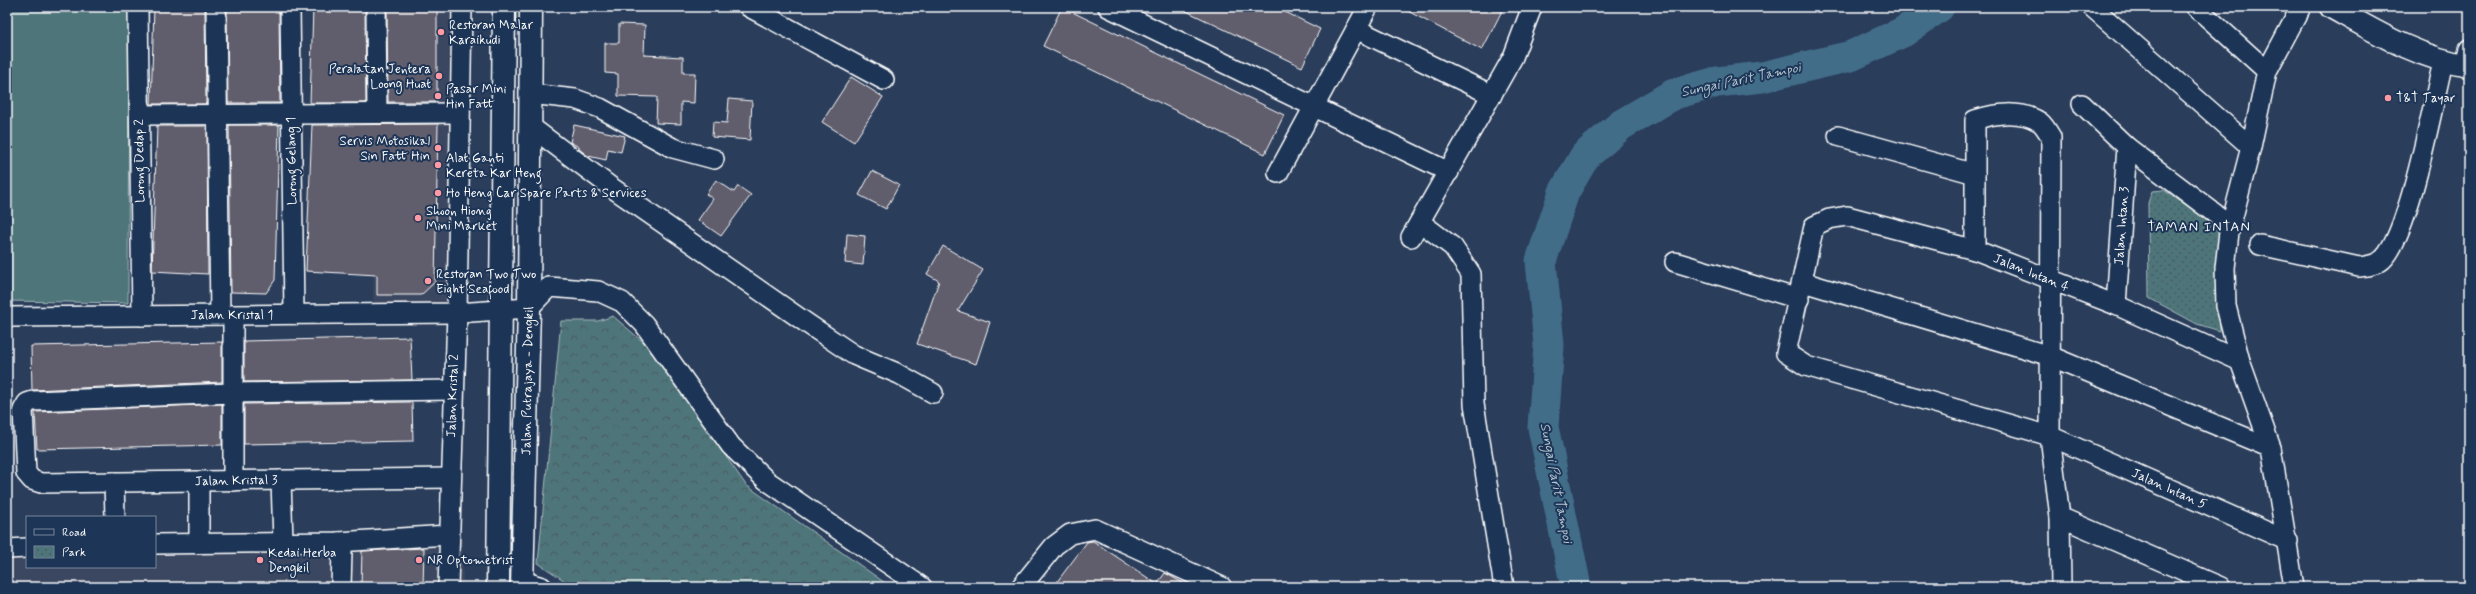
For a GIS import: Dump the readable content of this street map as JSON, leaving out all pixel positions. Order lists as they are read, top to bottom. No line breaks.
{"streets":{"main road":["Jalan Putrajaya - Dengkil"],"street":["Lorong Dedap 2","Lorong Gelang 1","Jalan Intan 3","Jalan Intan 4","Jalan Kristal 1","Jalan Kristal 2","Jalan Kristal 3","Jalan Intan 5"]},"crossings":[["Lorong Dedap 2","Jalan Kristal 1"],["Lorong Gelang 1","Jalan Kristal 1"],["Jalan Intan 3","Jalan Intan 4"],["Jalan Intan 4","Jalan Intan 5"],["Jalan Kristal 1","Jalan Putrajaya - Dengkil"],["Jalan Kristal 1","Jalan Kristal 2"],["Jalan Kristal 2","Jalan Kristal 3"]],"districts":["TAMAN INTAN"],"water":["Sungai Parit Tampoi"],"places":["Restoran Malar Karaikudi","Peralatan Jentera Loong Huat","Pasar Mini Hin Fatt","T&T Tayar","Servis Motosikal Sin Fatt Hin","Alat Ganti Kereta Kar Heng","Ho Heng Car Spare Parts & Services","Shoon Hiong Mini Market","Restoran Two Two Eight Seafood","Kedai Herba Dengkil","NR Optometrist"],"legend":["Road","Park"]}
